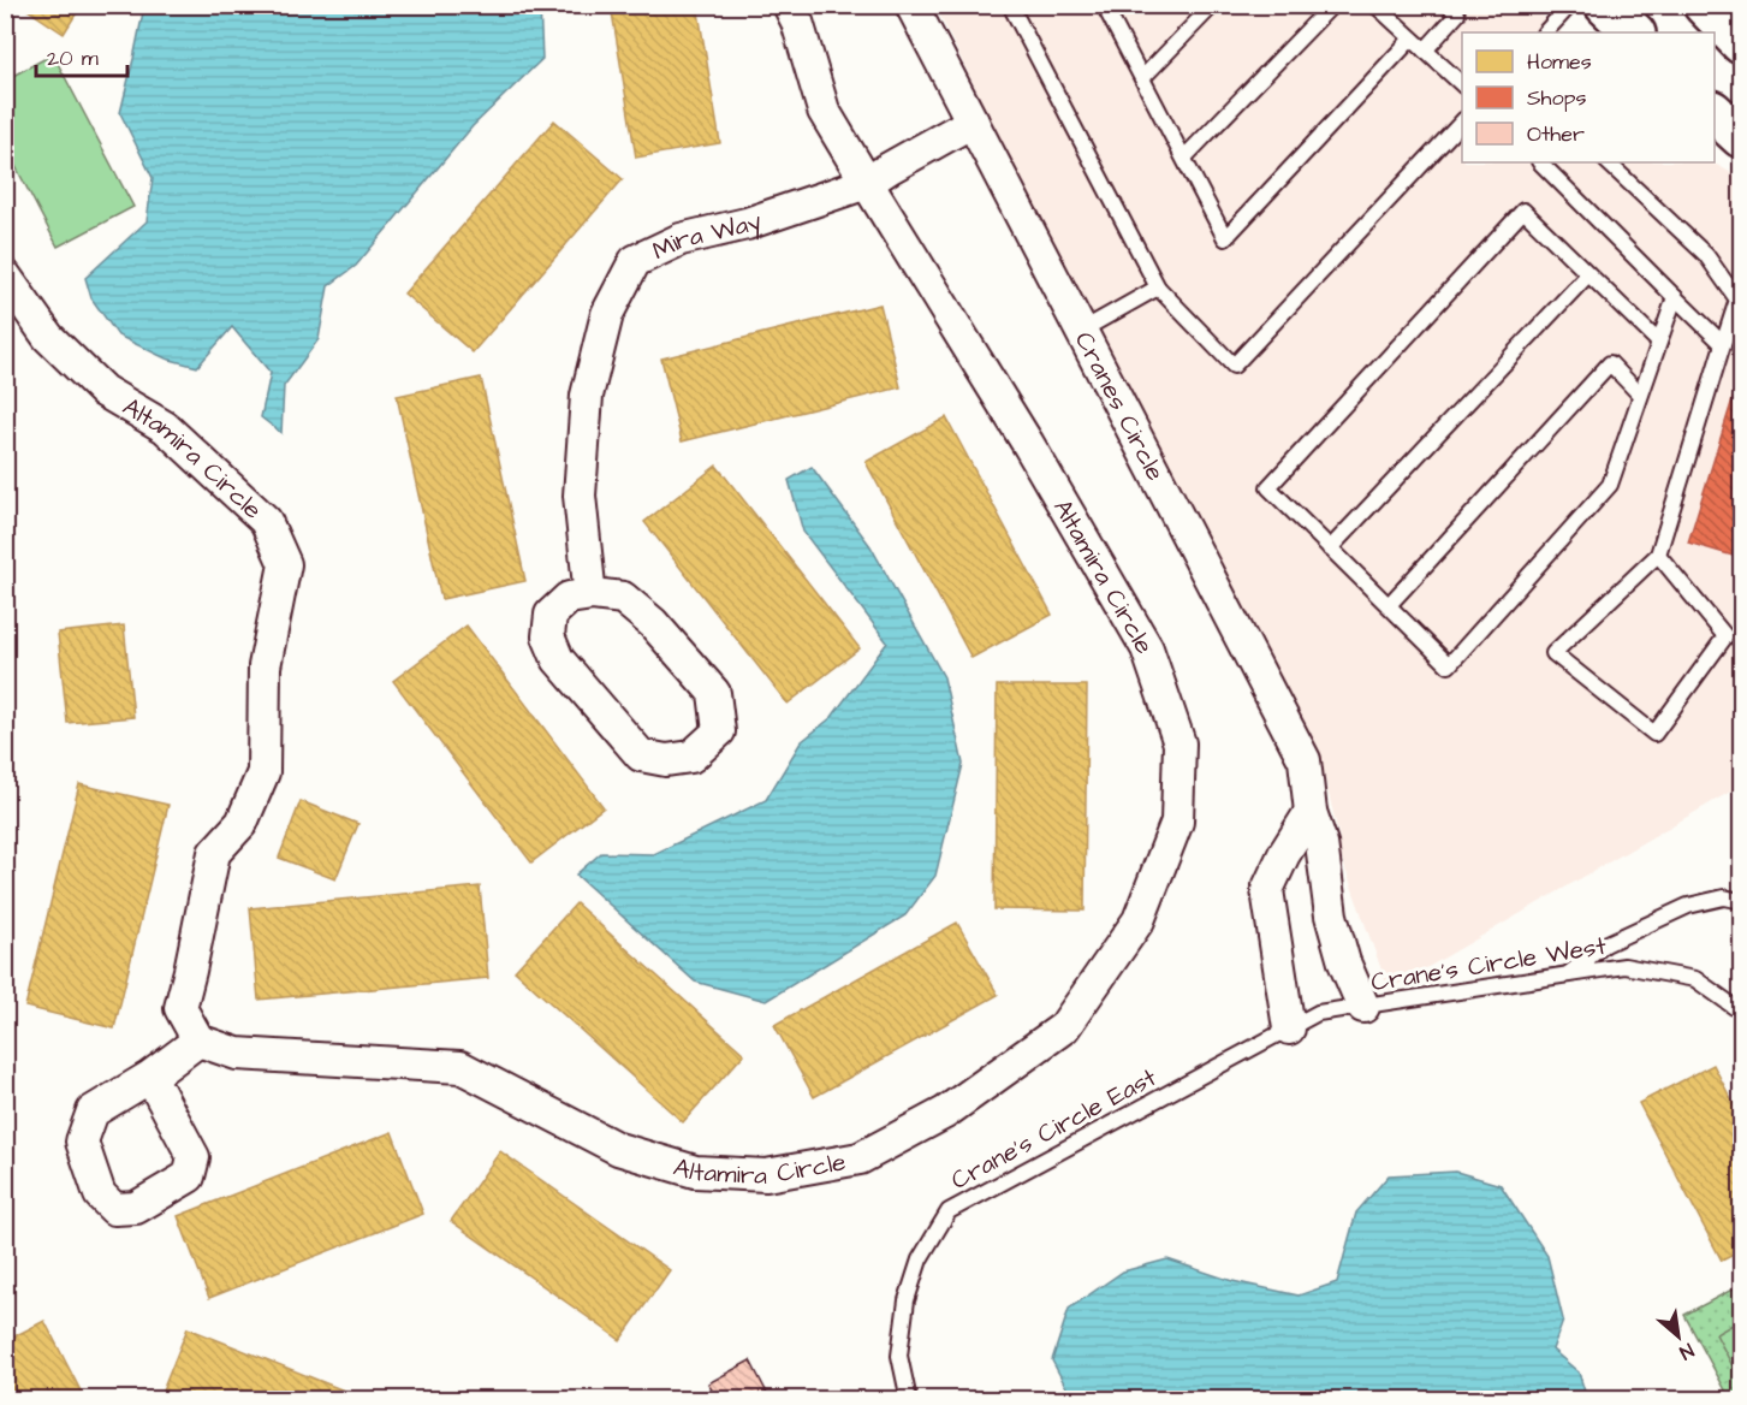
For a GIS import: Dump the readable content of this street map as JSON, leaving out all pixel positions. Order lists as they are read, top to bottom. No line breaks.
{"streets":{"street":["Mira Way","Cranes Circle","Altamira Circle"],"lane":["Crane's Circle West","Crane's Circle East"]},"crossings":[["Mira Way","Cranes Circle"],["Mira Way","Altamira Circle"],["Cranes Circle","Crane's Circle West"],["Crane's Circle West","Crane's Circle East"]],"legend":["Homes","Shops","Other"],"scale_bar":"20 m","north":"bottom right"}
